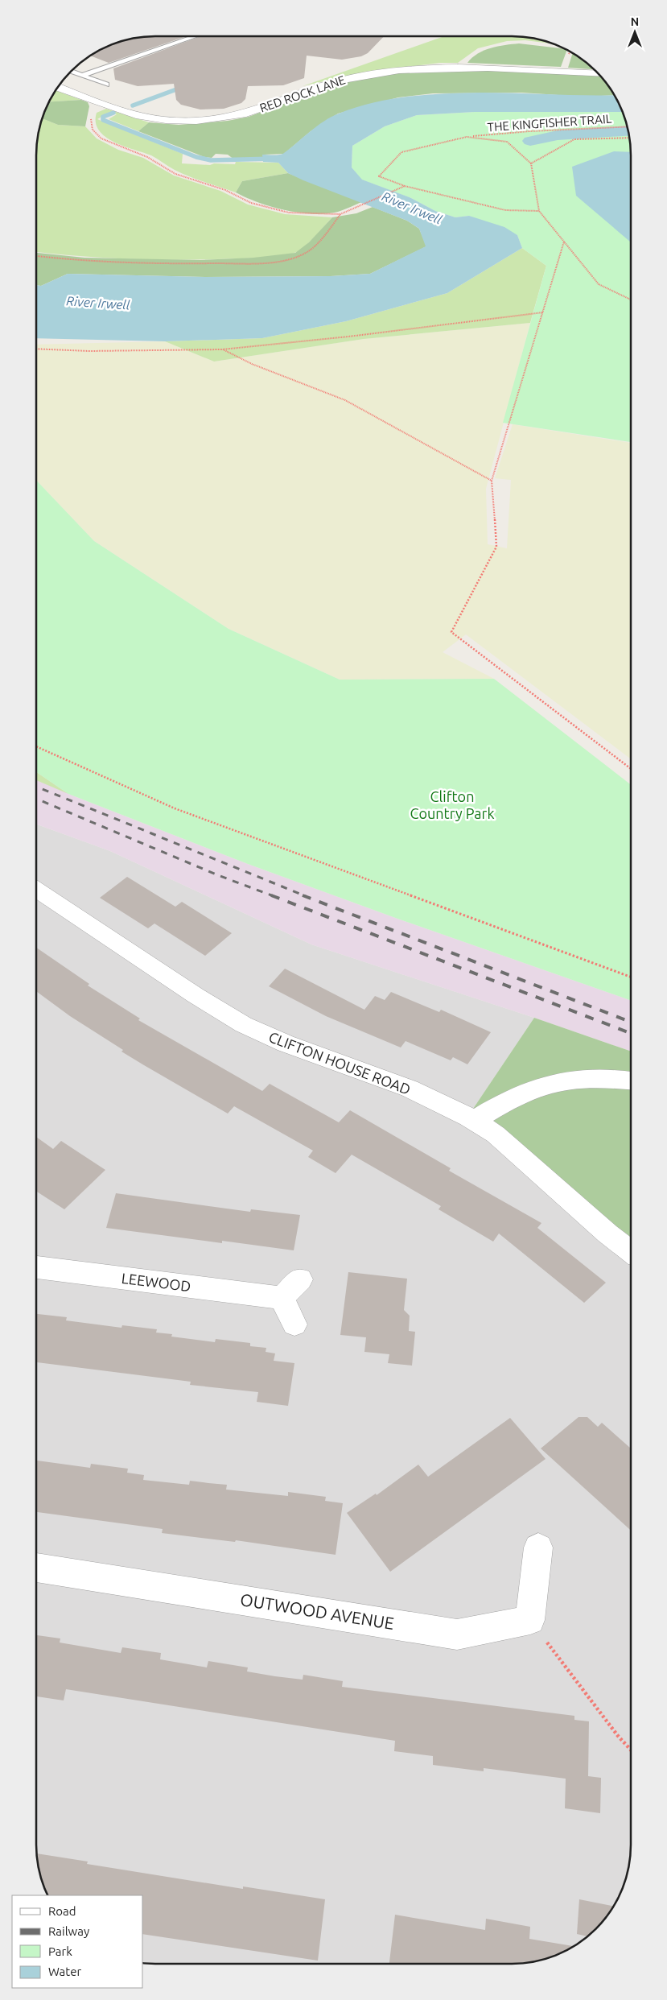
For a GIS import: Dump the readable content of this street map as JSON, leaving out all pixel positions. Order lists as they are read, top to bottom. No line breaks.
{"streets":{"street":["RED ROCK LANE","CLIFTON HOUSE ROAD","LEEWOOD","OUTWOOD AVENUE"],"path":["THE KINGFISHER TRAIL"]},"water":["River Irwell"],"parks":["Clifton Country Park"],"legend":["Road","Railway","Park","Water"],"north":"top"}
